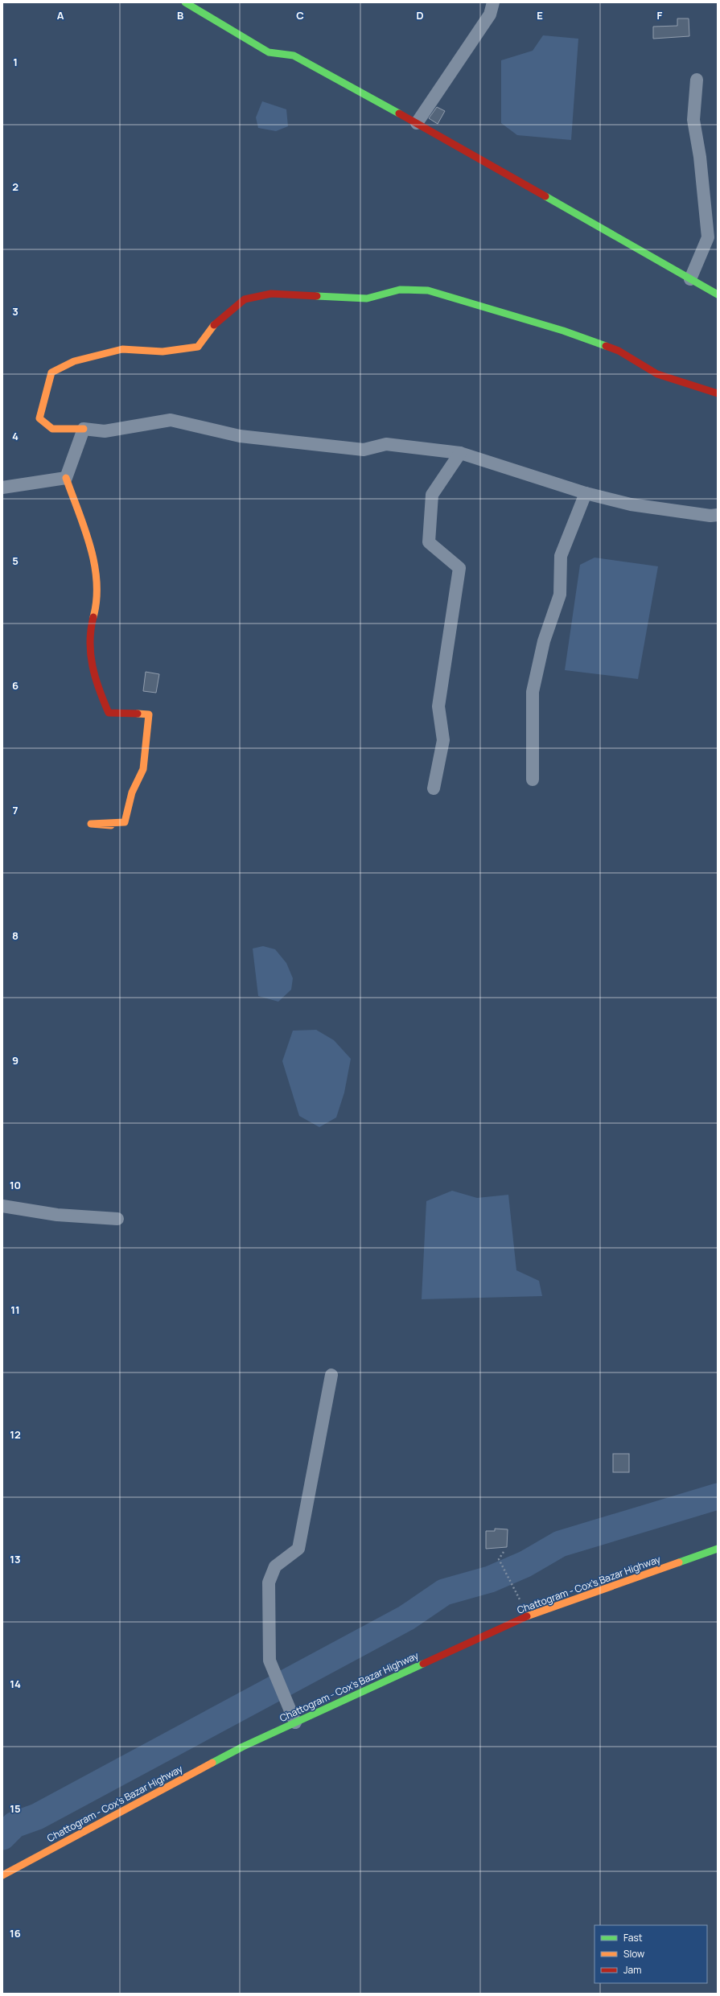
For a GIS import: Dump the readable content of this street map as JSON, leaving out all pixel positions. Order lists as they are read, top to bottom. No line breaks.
{"streets":{"main road":["Chattogram - Cox's Bazar Highway"]},"legend":["Fast","Slow","Jam"],"grid":{"columns":["A","B","C","D","E","F"],"rows":["1","2","3","4","5","6","7","8","9","10","11","12","13","14","15","16"]}}
